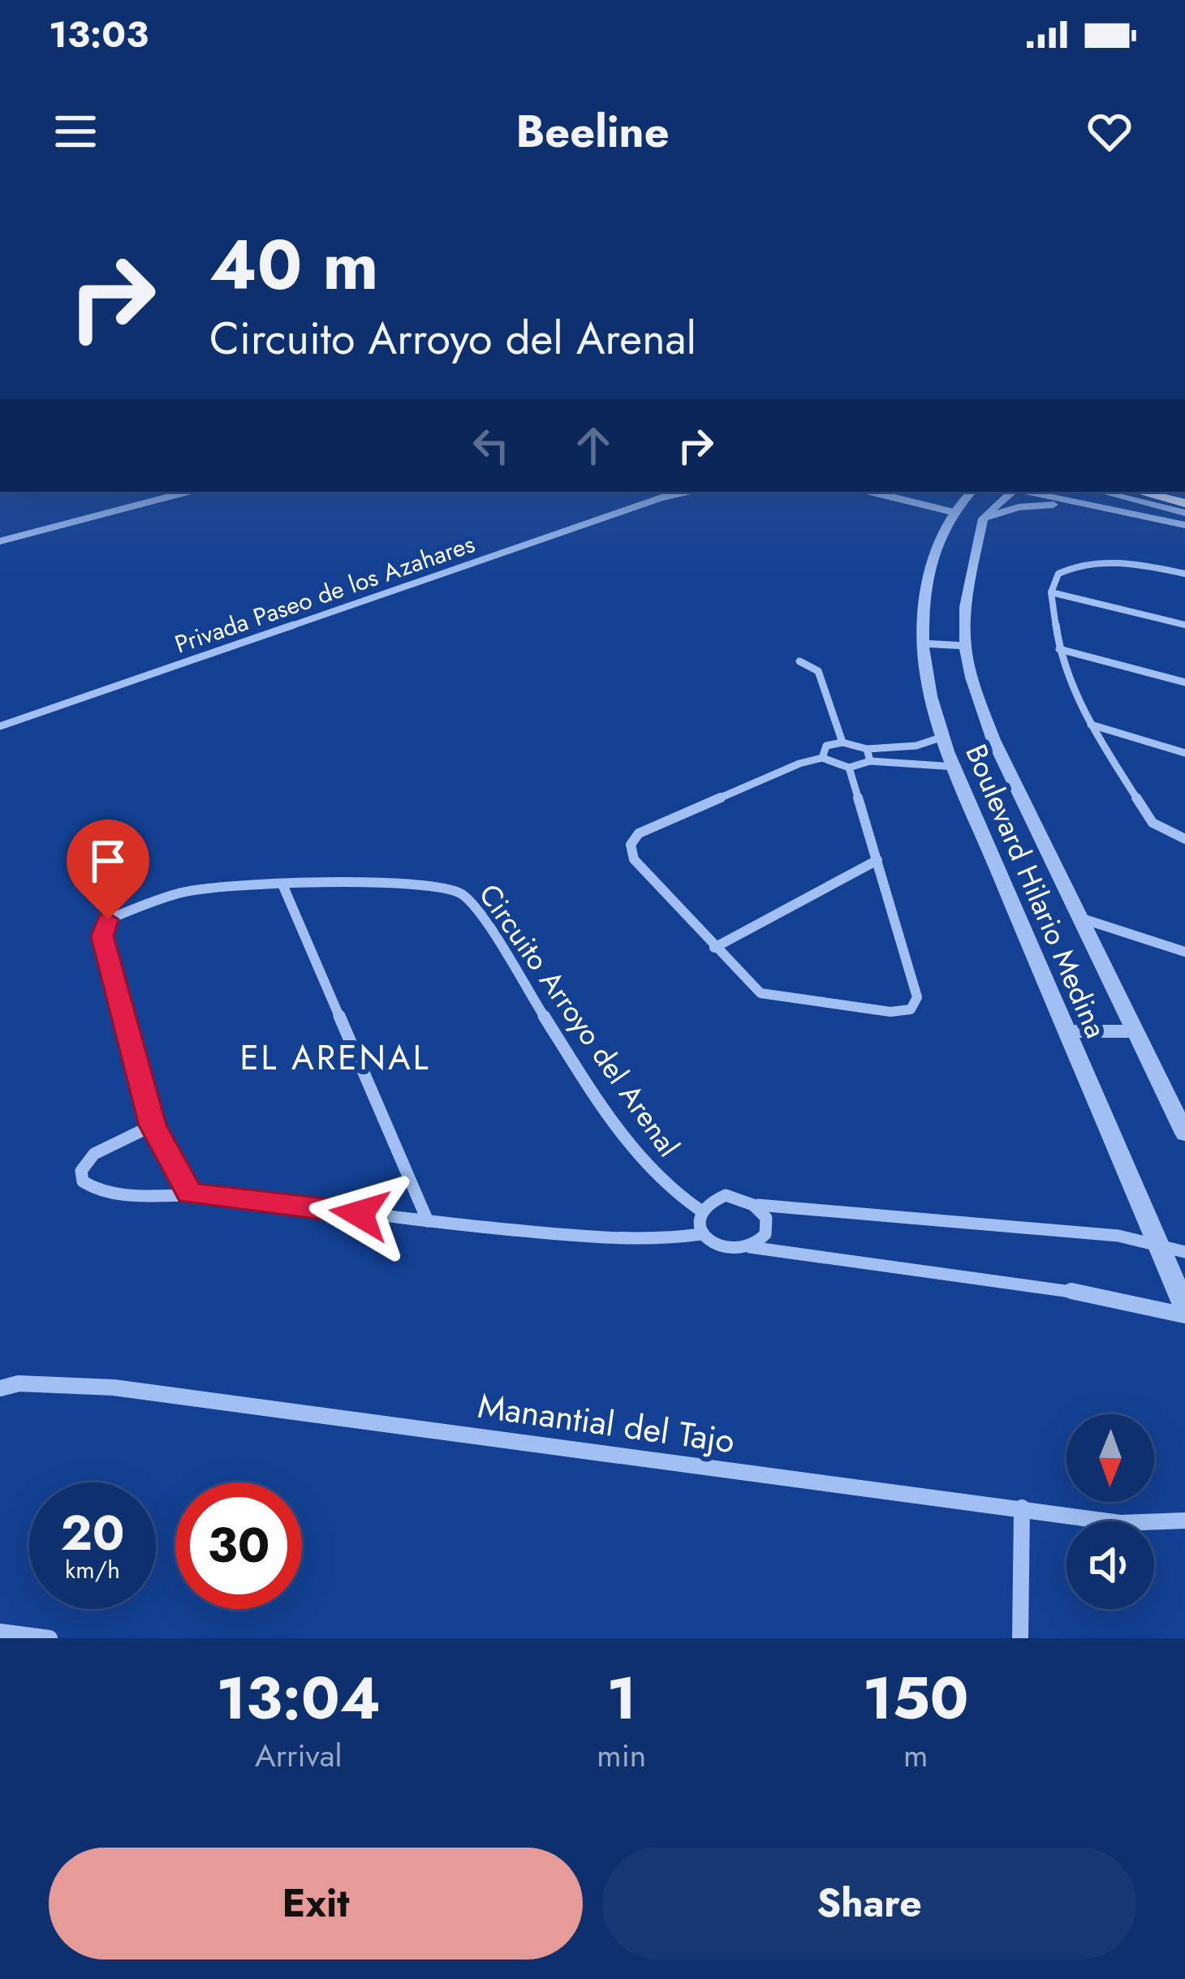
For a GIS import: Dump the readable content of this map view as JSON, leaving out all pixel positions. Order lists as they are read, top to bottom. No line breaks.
{"streets":{"street":["Privada Paseo de los Azahares","Boulevard Hilario Medina","Circuito Arroyo del Arenal","Manantial del Tajo"]},"districts":["EL ARENAL"],"north":"bottom","page":{"status":"13:03","header":"Beeline","turn":["40 m","Circuito Arroyo del Arenal"],"speed":"20 km/h","limit":"30","eta":["13:04","Arrival","1","min","150","m"],"buttons":["Exit","Share"]}}
